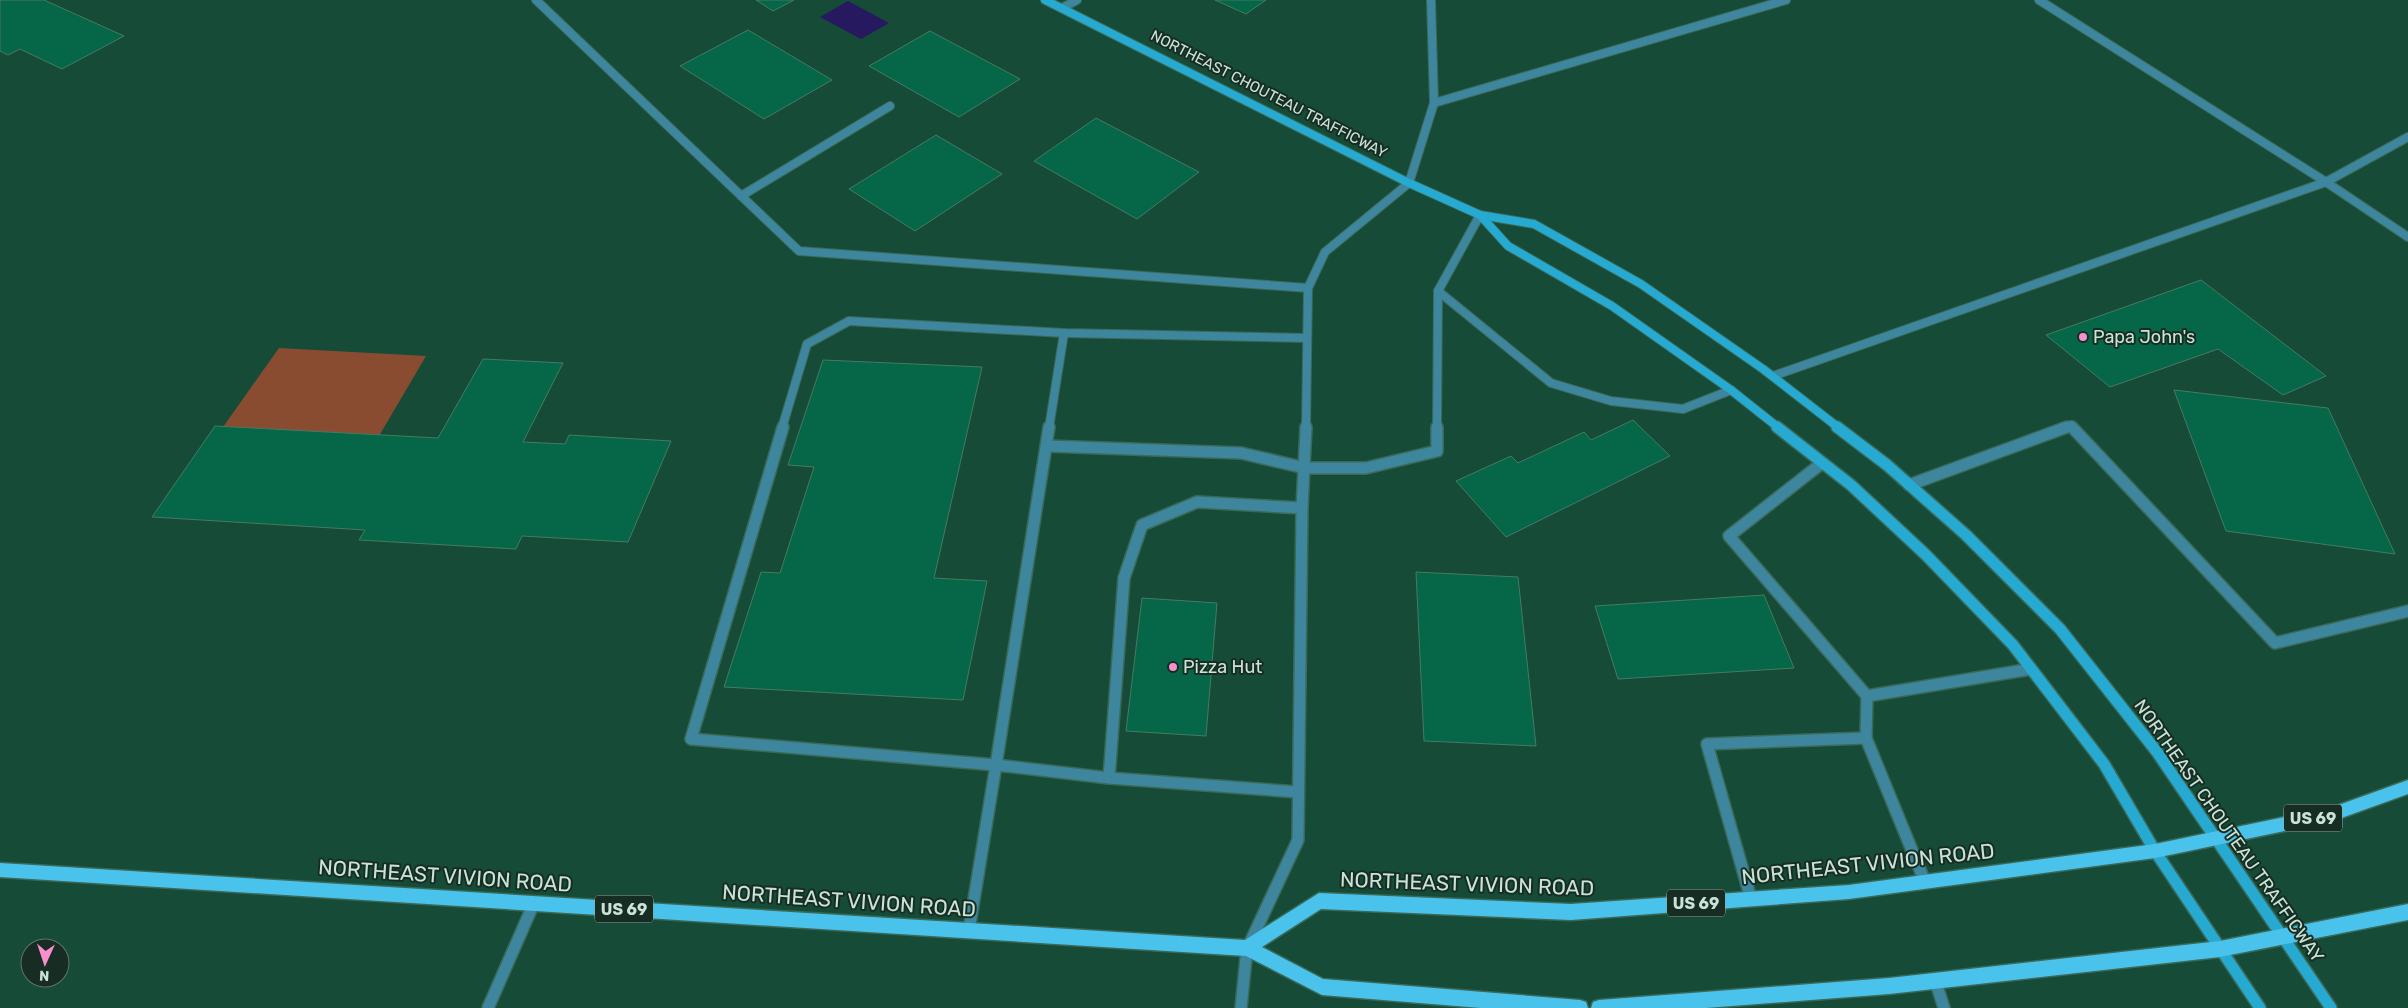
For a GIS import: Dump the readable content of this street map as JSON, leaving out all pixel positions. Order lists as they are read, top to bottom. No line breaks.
{"streets":{"main road":["NORTHEAST CHOUTEAU TRAFFICWAY","US 69","NORTHEAST VIVION ROAD"]},"crossings":[["NORTHEAST CHOUTEAU TRAFFICWAY","NORTHEAST VIVION ROAD"]],"places":["Papa John's","Pizza Hut"],"north":"bottom"}
